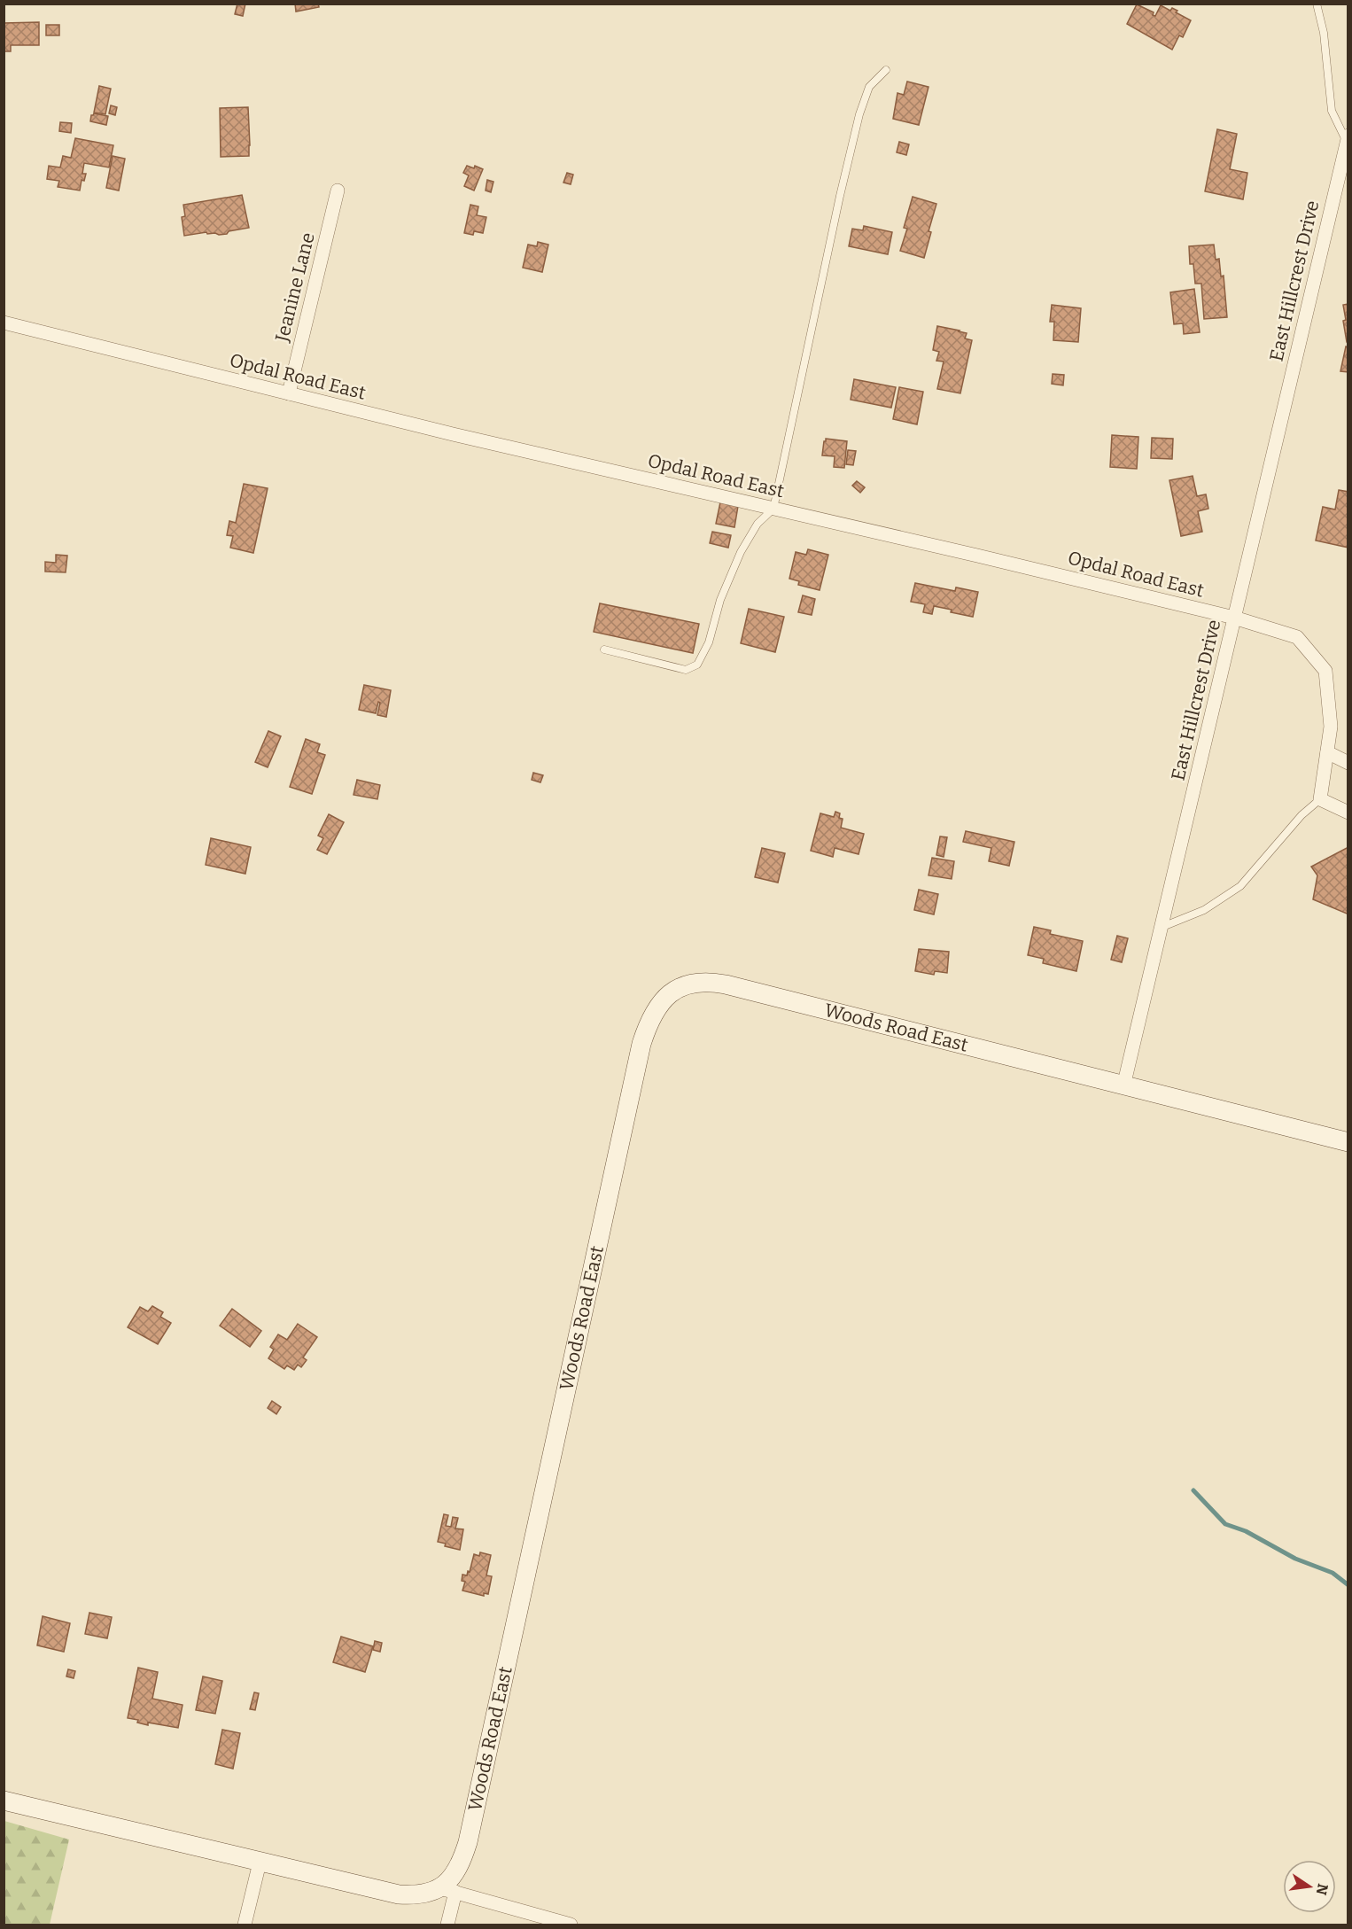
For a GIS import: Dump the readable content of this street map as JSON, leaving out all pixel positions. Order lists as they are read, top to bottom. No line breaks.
{"streets":{"main road":["Woods Road East"],"street":["East Hillcrest Drive","Jeanine Lane","Opdal Road East"]},"crossings":[["East Hillcrest Drive","Opdal Road East"],["East Hillcrest Drive","Woods Road East"],["Jeanine Lane","Opdal Road East"]],"north":"right"}
